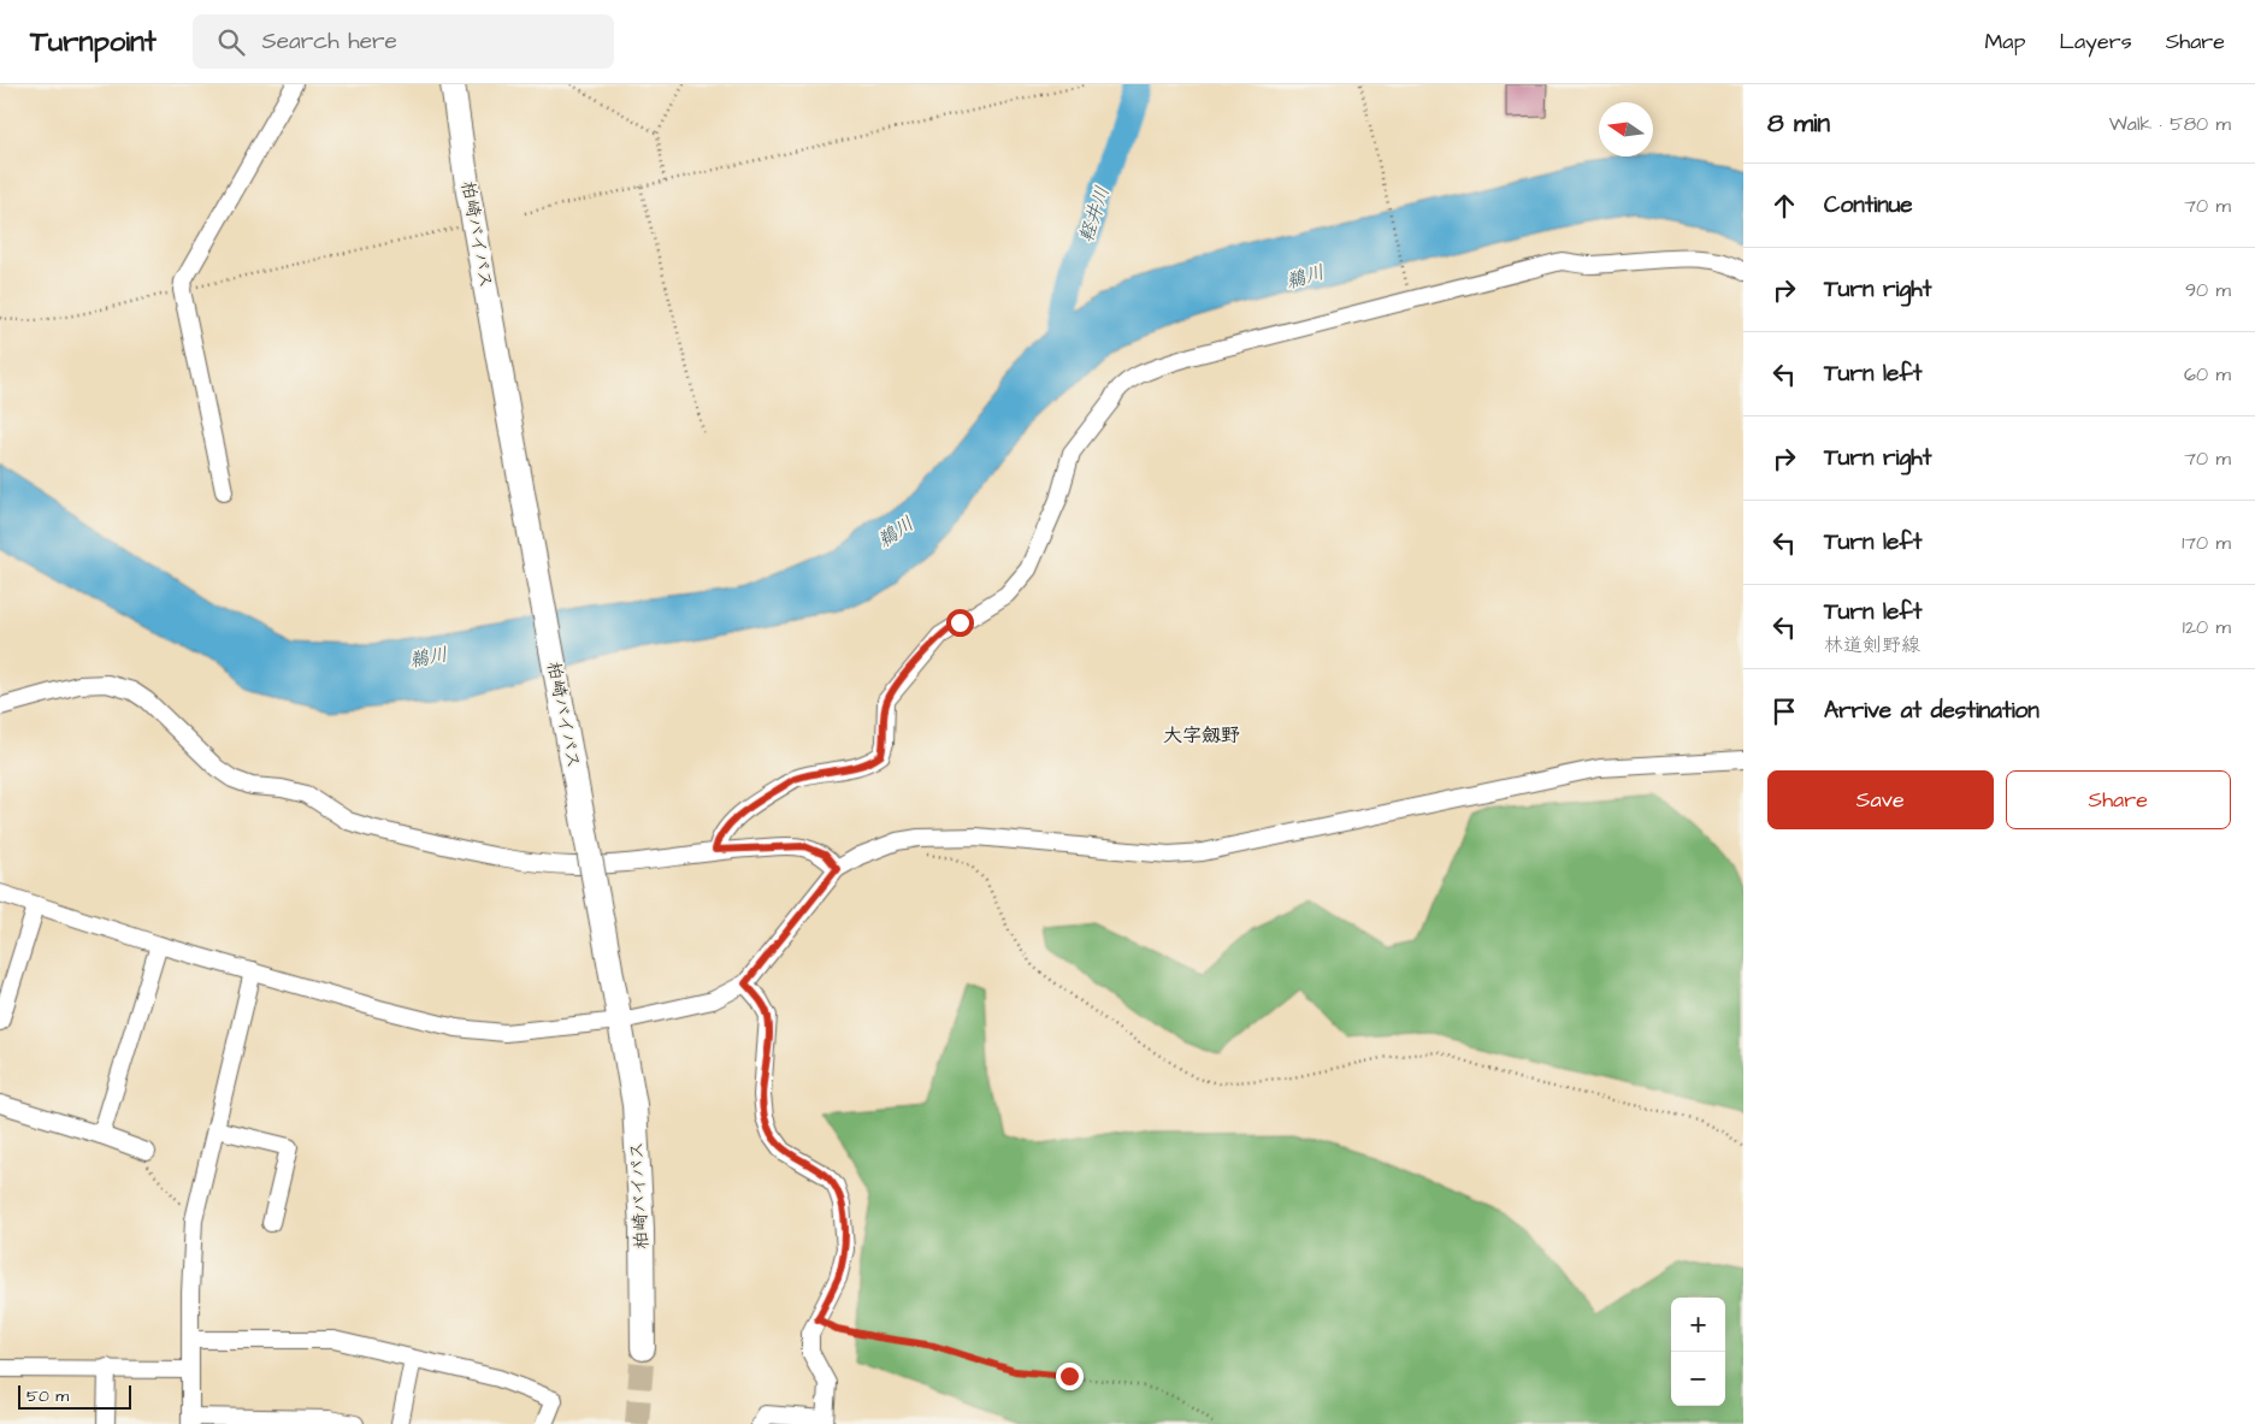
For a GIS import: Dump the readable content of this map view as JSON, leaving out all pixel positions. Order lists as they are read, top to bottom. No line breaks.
{"streets":{"highway":["柏崎バイパス"]},"districts":["大字劔野"],"water":["軽井川","鵜川"],"scale_bar":"50 m","north":"left","page":{"header":"Turnpoint","search":"Search here","nav":["Map","Layers","Share"],"heading":["8 min","Walk · 580 m"],"list":[["Continue","70 m"],["Turn right","90 m"],["Turn left","60 m"],["Turn right","70 m"],["Turn left","170 m"],["Turn left","林道剣野線","120 m"],"Arrive at destination"],"buttons":["Save","Share"],"map_buttons":["+","−"],"scale":"50 m"}}
